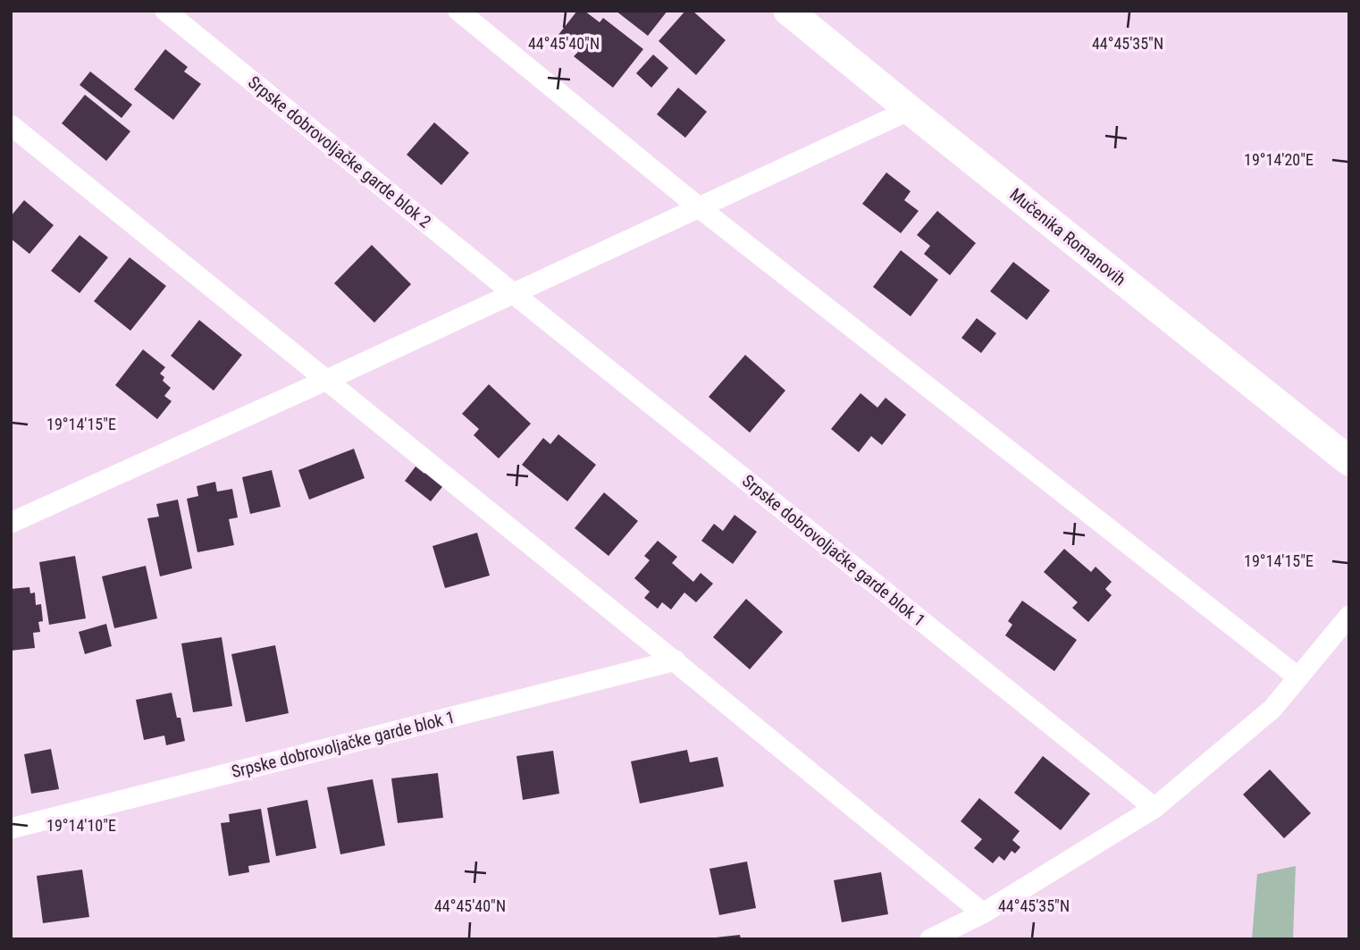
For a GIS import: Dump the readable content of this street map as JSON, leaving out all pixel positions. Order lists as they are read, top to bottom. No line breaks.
{"streets":{"street":["Srpske dobrovoljačke garde blok 2","Mučenika Romanovih","Srpske dobrovoljačke garde blok 1"]},"crossings":[["Srpske dobrovoljačke garde blok 2","Srpske dobrovoljačke garde blok 1"]],"coordinates":["44°45'40\"N","44°45'35\"N","19°14'20\"E","19°14'15\"E","19°14'10\"E"]}
